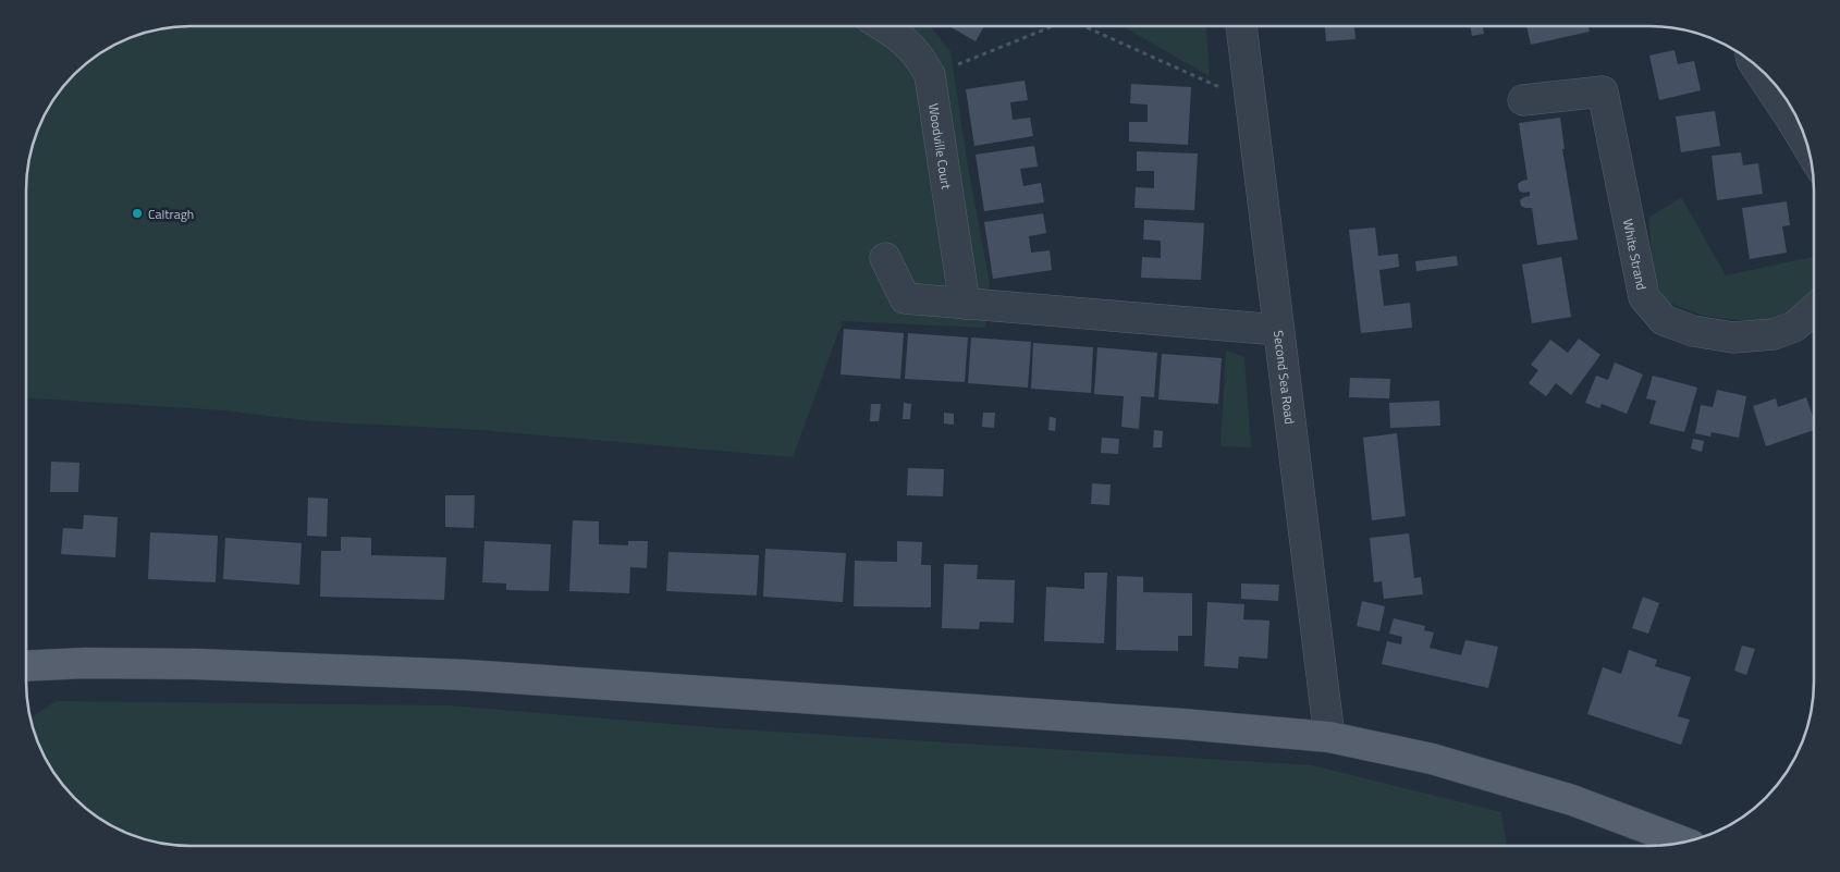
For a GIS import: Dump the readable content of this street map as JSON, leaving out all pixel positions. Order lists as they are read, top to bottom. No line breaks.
{"streets":{"street":["Woodville Court","White Strand","Second Sea Road"]},"places":["Caltragh"]}
